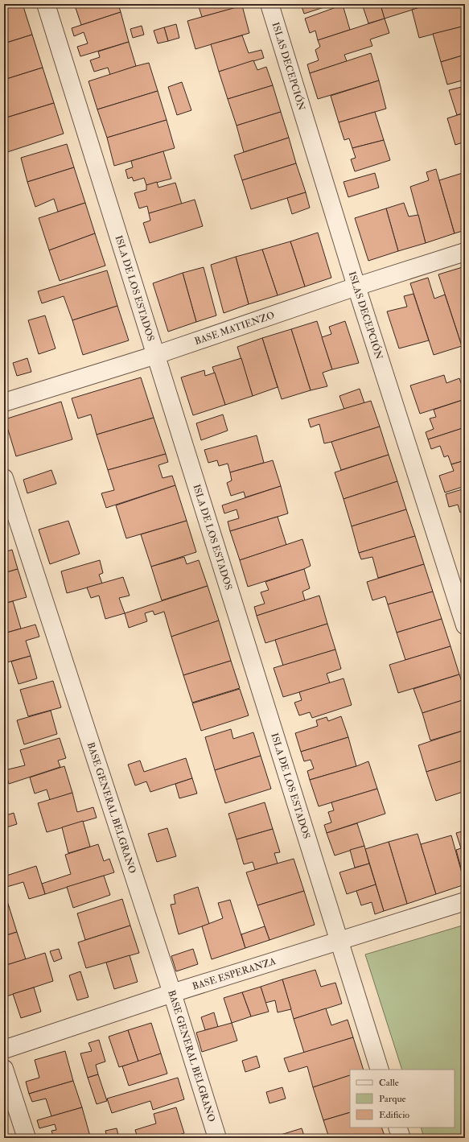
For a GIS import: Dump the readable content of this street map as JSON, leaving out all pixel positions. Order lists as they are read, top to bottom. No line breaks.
{"streets":{"street":["ISLAS DECEPCIÓN","ISLA DE LOS ESTADOS","BASE MATIENZO","BASE GENERAL BELGRANO","BASE ESPERANZA"]},"crossings":[["ISLAS DECEPCIÓN","BASE MATIENZO"],["ISLA DE LOS ESTADOS","BASE MATIENZO"],["ISLA DE LOS ESTADOS","BASE ESPERANZA"],["BASE GENERAL BELGRANO","BASE ESPERANZA"]],"legend":["Calle","Parque","Edificio"]}
